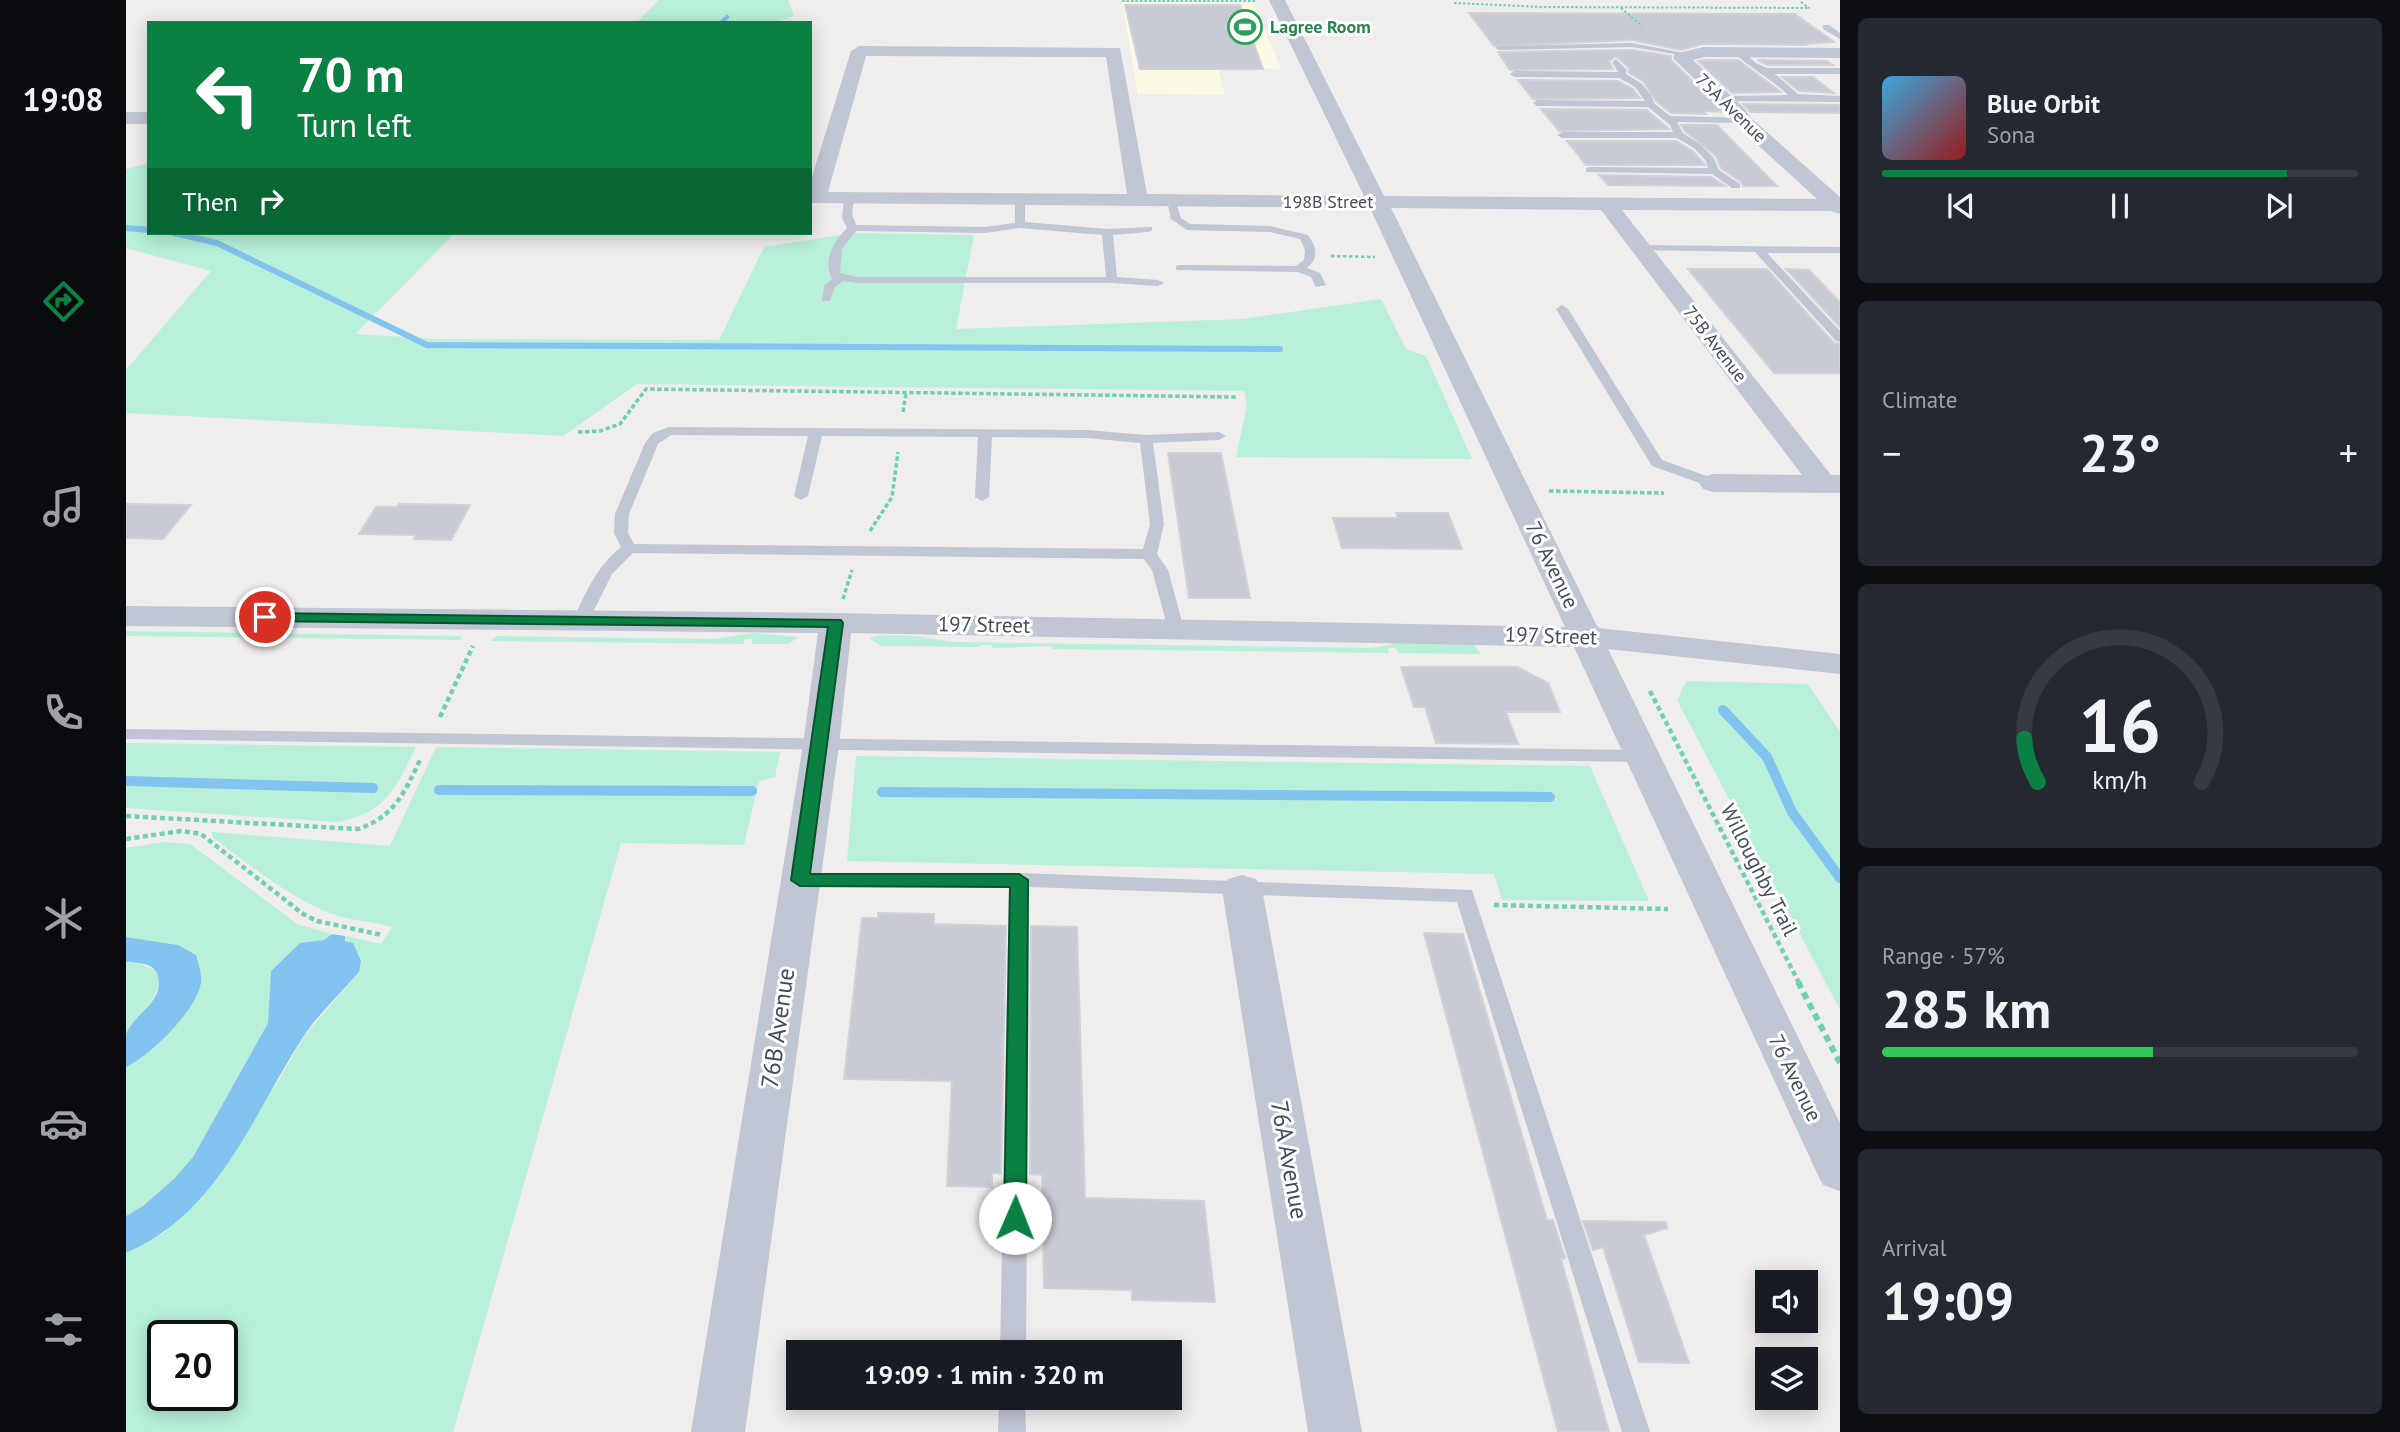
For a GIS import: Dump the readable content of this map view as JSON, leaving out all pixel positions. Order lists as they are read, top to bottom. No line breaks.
{"streets":{"street":["75A Avenue","198B Street","75B Avenue","76 Avenue","197 Street","76B Avenue","76A Avenue"],"path":["Willoughby Trail"]},"crossings":[["75A Avenue","198B Street"],["198B Street","75B Avenue"],["198B Street","76 Avenue"],["76 Avenue","197 Street"],["197 Street","76B Avenue"]],"places":{"sports":["Lagree Room"]},"page":{"tabs":"19:08","turn":["70 m","Turn left"],"song":["Blue Orbit","Sona"],"then":"Then","tile":["Climate",["Range · 57%","285 km"],["Arrival","19:09"]],"heat":["−","23°","+"],"limit":"20","trip":"19:09 · 1 min · 320 m","gauge":["16","km/h"]}}
